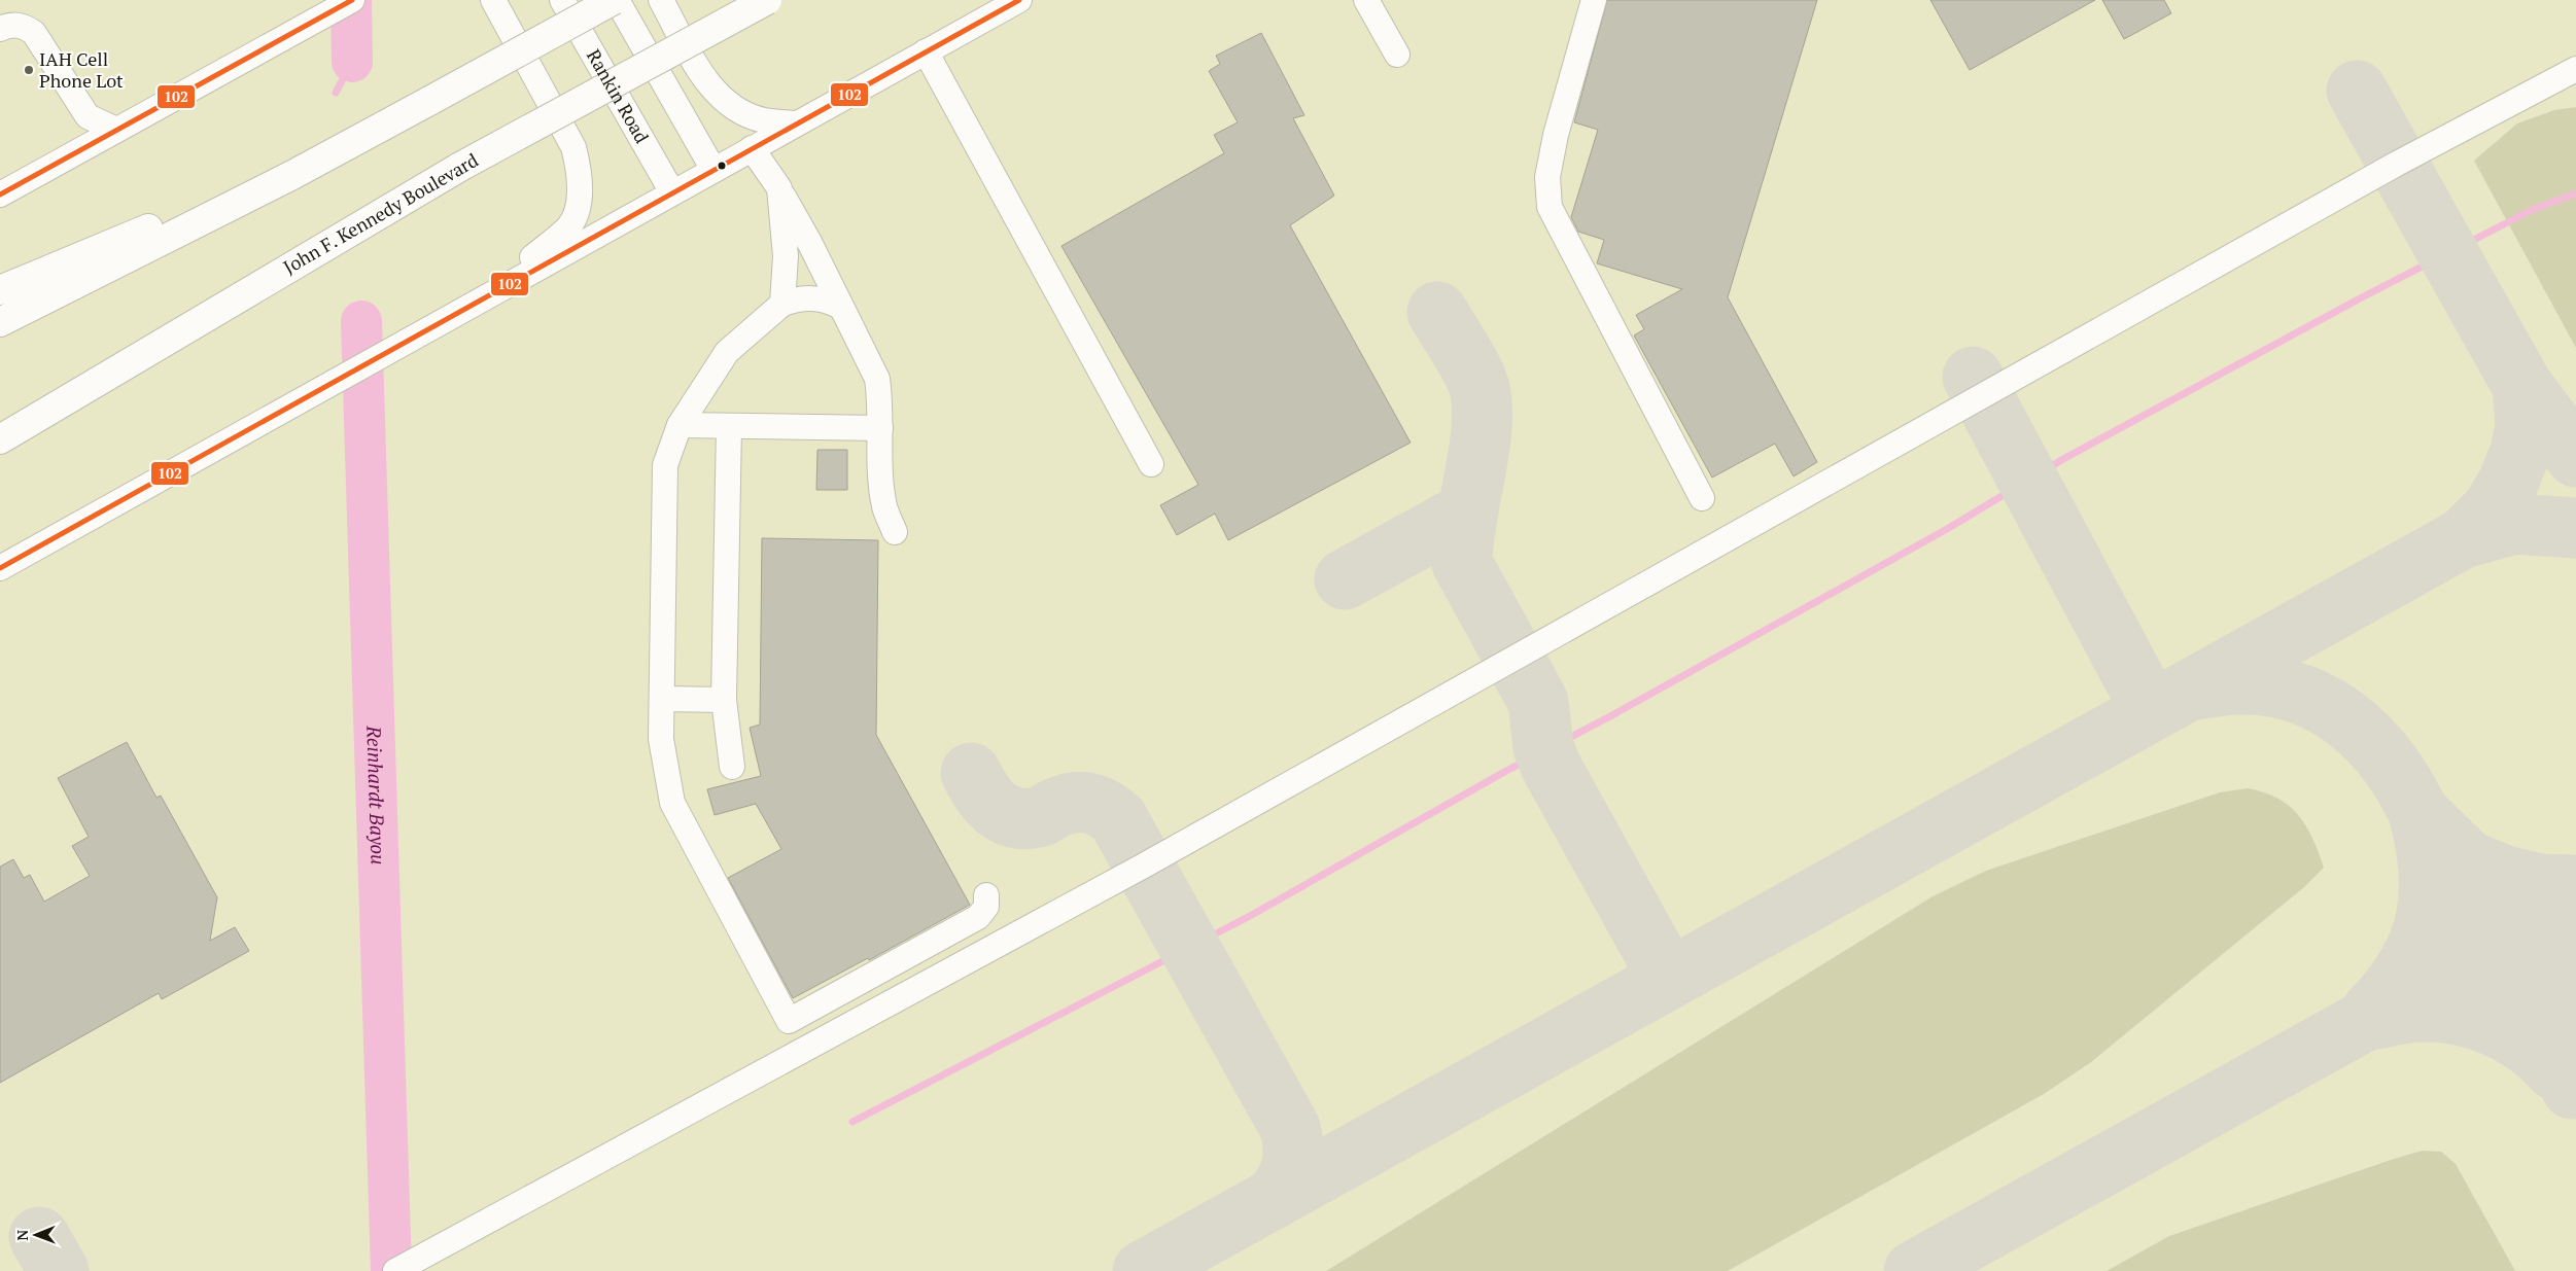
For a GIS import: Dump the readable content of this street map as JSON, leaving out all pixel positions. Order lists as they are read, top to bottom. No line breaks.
{"streets":{"highway":["John F. Kennedy Boulevard"],"street":["Rankin Road"]},"water":["Reinhardt Bayou"],"places":["IAH Cell Phone Lot"],"lines":["transit line 102"],"north":"left"}
